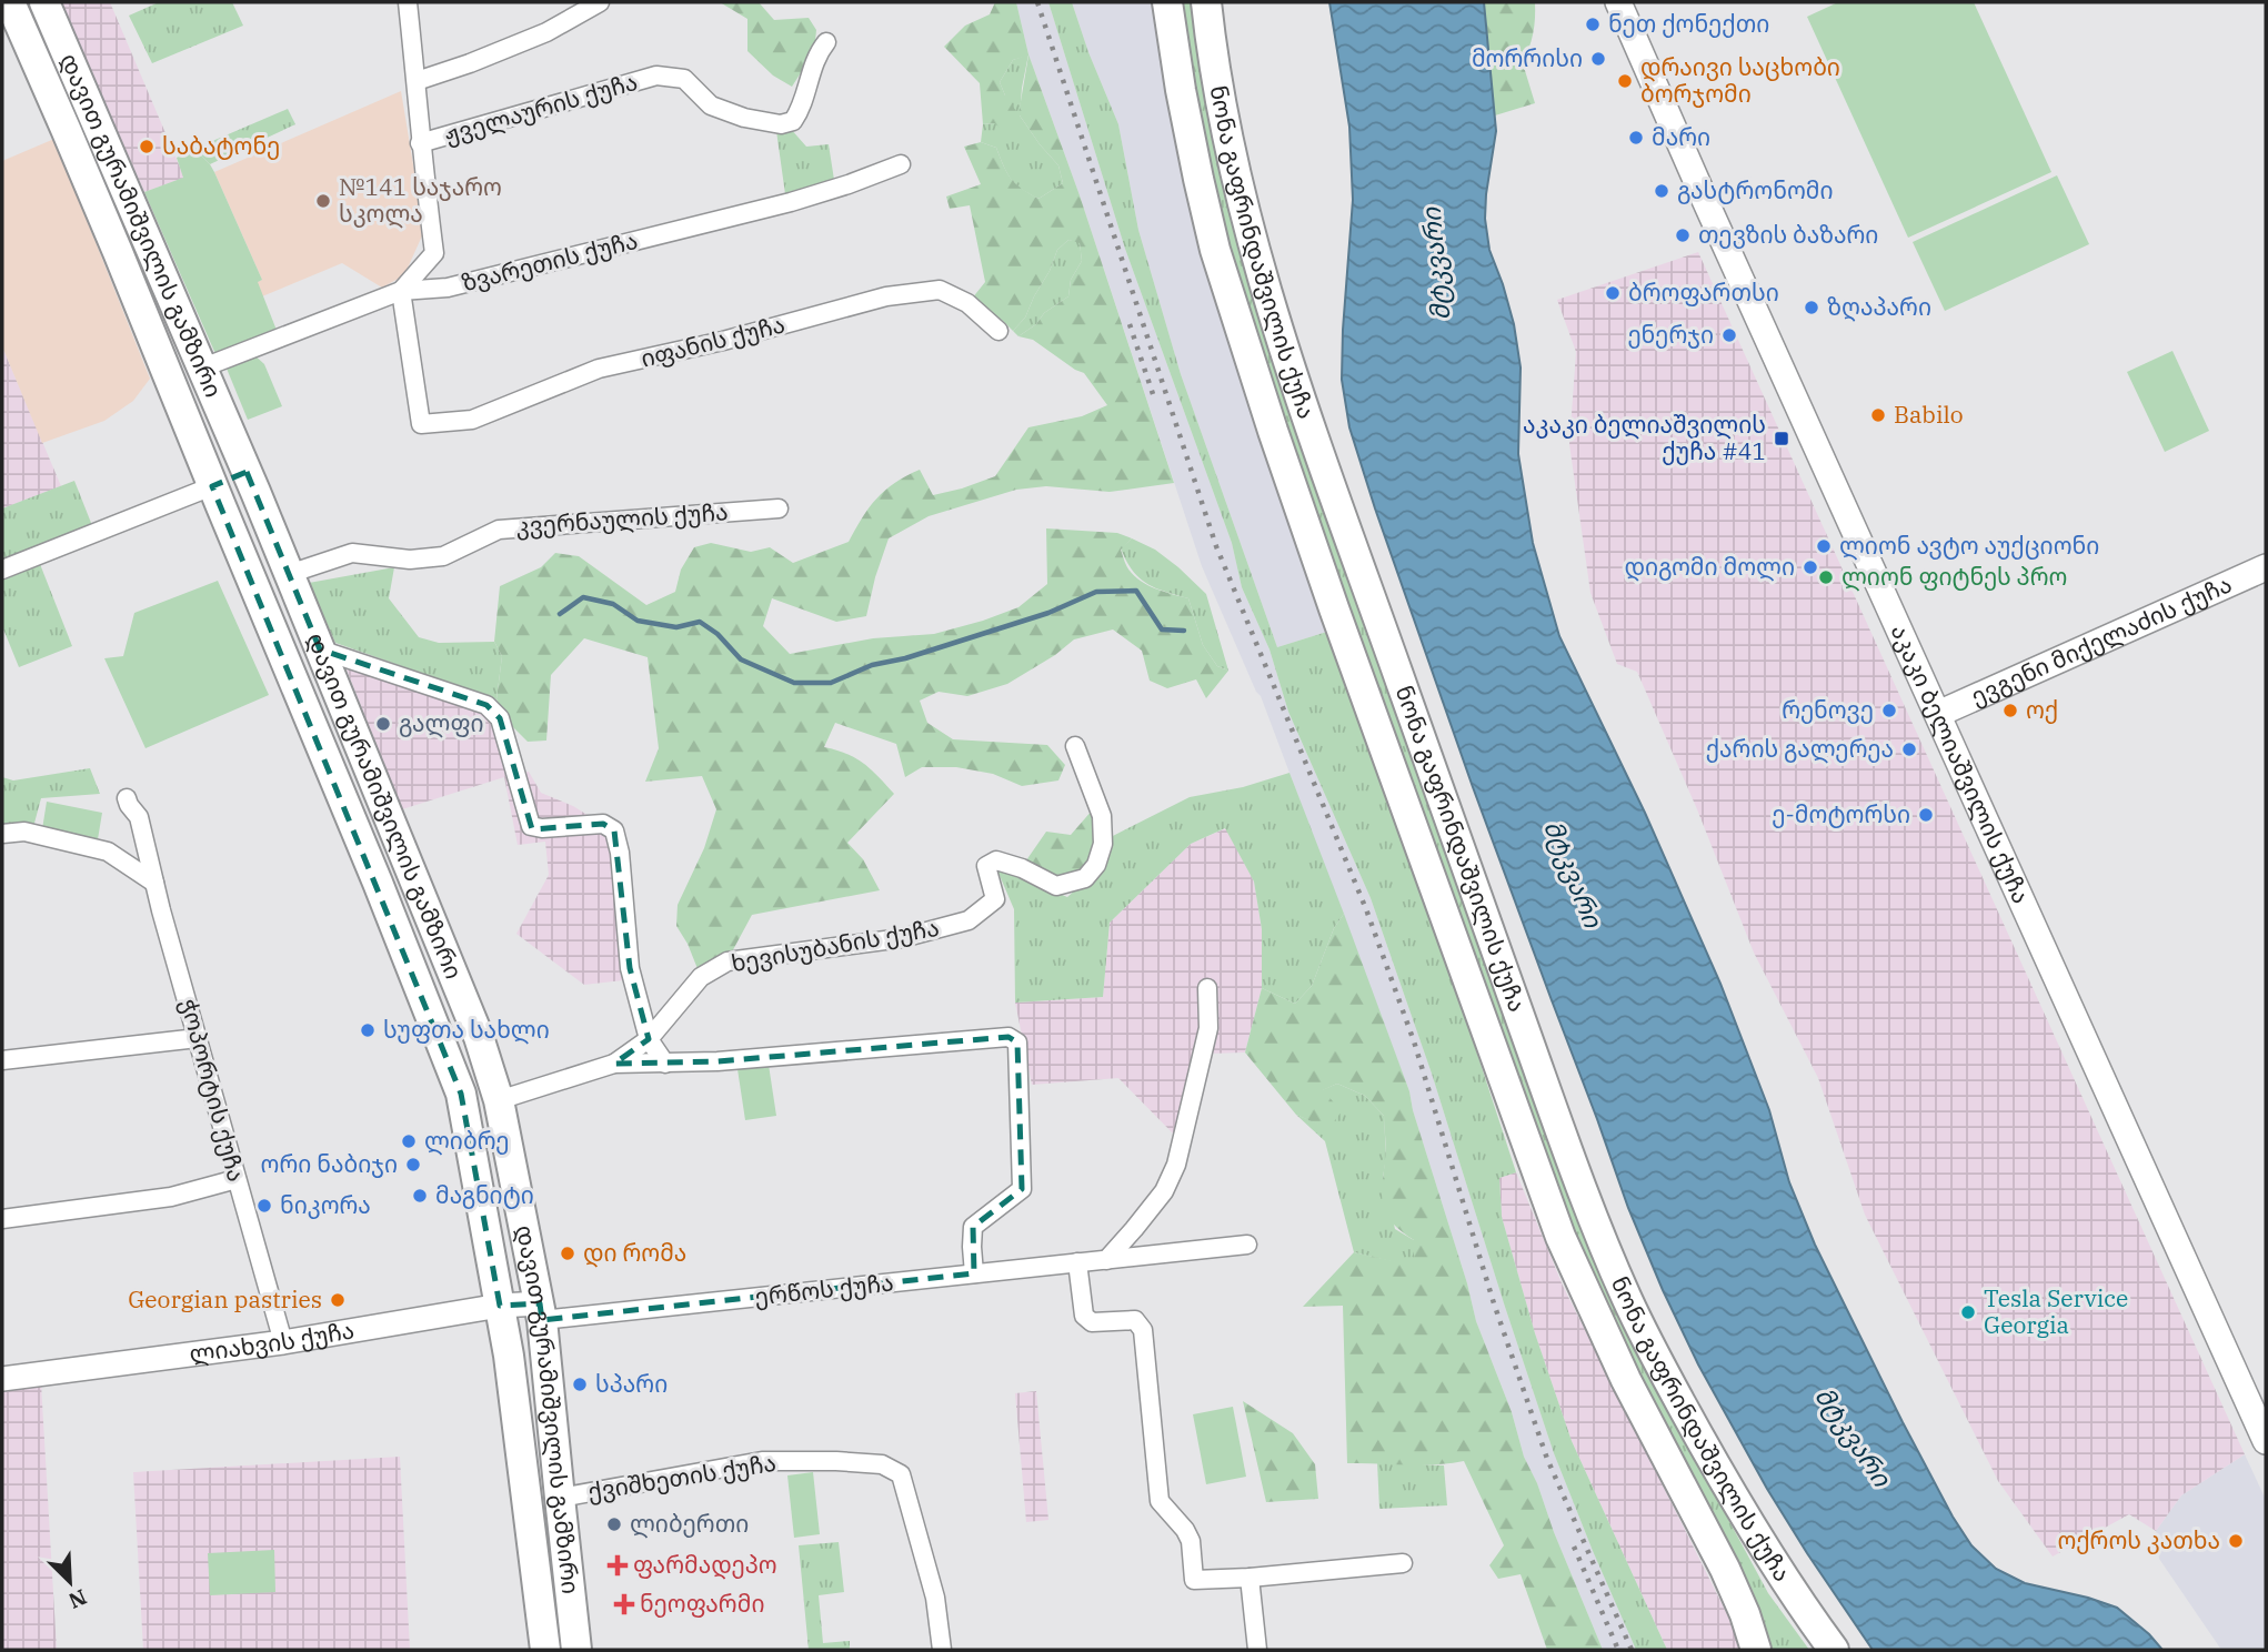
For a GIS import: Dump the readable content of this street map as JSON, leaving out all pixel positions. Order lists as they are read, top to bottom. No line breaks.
{"streets":{"main road":["დავით გურამიშვილის გამზირი","ნონა გაფრინდაშვილის ქუჩა","ევგენი მიქელაძის ქუჩა","აკაკი ბელიაშვილის ქუჩა"],"street":["ჟველაურის ქუჩა","ზვარეთის ქუჩა","იფანის ქუჩა","კვერნაულის ქუჩა","ხევისუბანის ქუჩა","ჭოპორტის ქუჩა","ერწოს ქუჩა","ლიახვის ქუჩა","ქვიშხეთის ქუჩა"]},"crossings":[["დავით გურამიშვილის გამზირი","ზვარეთის ქუჩა"],["დავით გურამიშვილის გამზირი","კვერნაულის ქუჩა"],["დავით გურამიშვილის გამზირი","ხევისუბანის ქუჩა"],["დავით გურამიშვილის გამზირი","ერწოს ქუჩა"],["დავით გურამიშვილის გამზირი","ლიახვის ქუჩა"],["დავით გურამიშვილის გამზირი","ქვიშხეთის ქუჩა"],["ზვარეთის ქუჩა","იფანის ქუჩა"],["ევგენი მიქელაძის ქუჩა","აკაკი ბელიაშვილის ქუჩა"],["ხევისუბანის ქუჩა","ერწოს ქუჩა"],["ჭოპორტის ქუჩა","ლიახვის ქუჩა"],["ერწოს ქუჩა","ლიახვის ქუჩა"]],"water":["მტკვარი"],"places":{"other":["ნეთ ქონექთი","მორრისი","დრაივი საცხობი ბორჯომი","მარი","საბატონე","გასტრონომი","№141 საჯარო სკოლა","თევზის ბაზარი","ბროფართსი","ზღაპარი","ენერჯი","Babilo","ლიონ ავტო აუქციონი","დიგომი მოლი","ლიონ ფიტნეს პრო","რენოვე","ოქ","გალფი","ქარის გალერეა","ე-მოტორსი","სუფთა სახლი","ლიბრე","ორი ნაბიჯი","მაგნიტი","ნიკორა","დი რომა","Georgian pastries","Tesla Service Georgia","სპარი","ლიბერთი","ოქროს კათხა"],"transit":["აკაკი ბელიაშვილის ქუჩა #41"],"health":["ფარმადეპო","ნეოფარმი"]},"north":"bottom right"}
